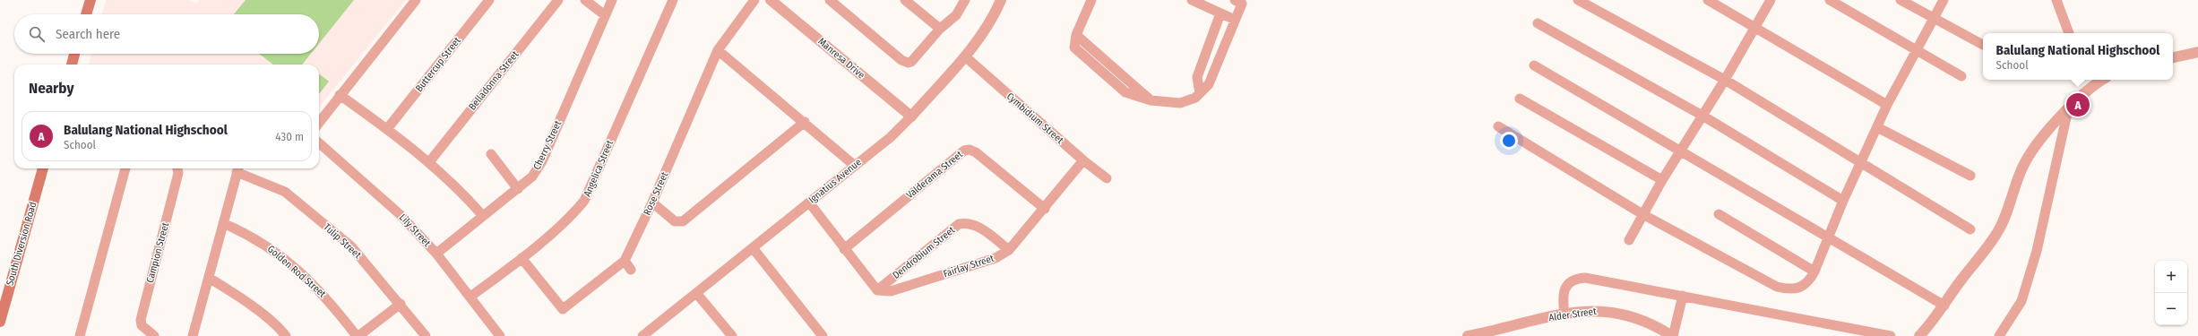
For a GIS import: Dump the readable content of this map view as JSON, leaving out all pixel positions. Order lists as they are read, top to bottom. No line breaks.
{"streets":{"main road":["South Diversion Road"],"street":["Manresa Drive","Buttercup Street","Belladonna Street","Cymbidium Street","Cherry Street","Angelica Street","Valderama Street","Ignatius Avenue","Rose Street","Lily Street","Tulip Street","Campion Street","Dendrobium Street","Fairlay Street","Golden Rod Street","Alder Street"]},"crossings":[["Manresa Drive","Ignatius Avenue"],["Cymbidium Street","Ignatius Avenue"],["Cymbidium Street","Fairlay Street"],["Cherry Street","Lily Street"],["Angelica Street","Rose Street"],["Angelica Street","Lily Street"],["Valderama Street","Fairlay Street"],["Tulip Street","Golden Rod Street"],["Dendrobium Street","Fairlay Street"]],"page":{"search":"Search here","popup":["Balulang National Highschool","School"],"heading":"Nearby","pins":"A","list":[{"mark":"A","name":"Balulang National Highschool","note":"School","value":"430 m"}],"map_buttons":["+","−"]}}
